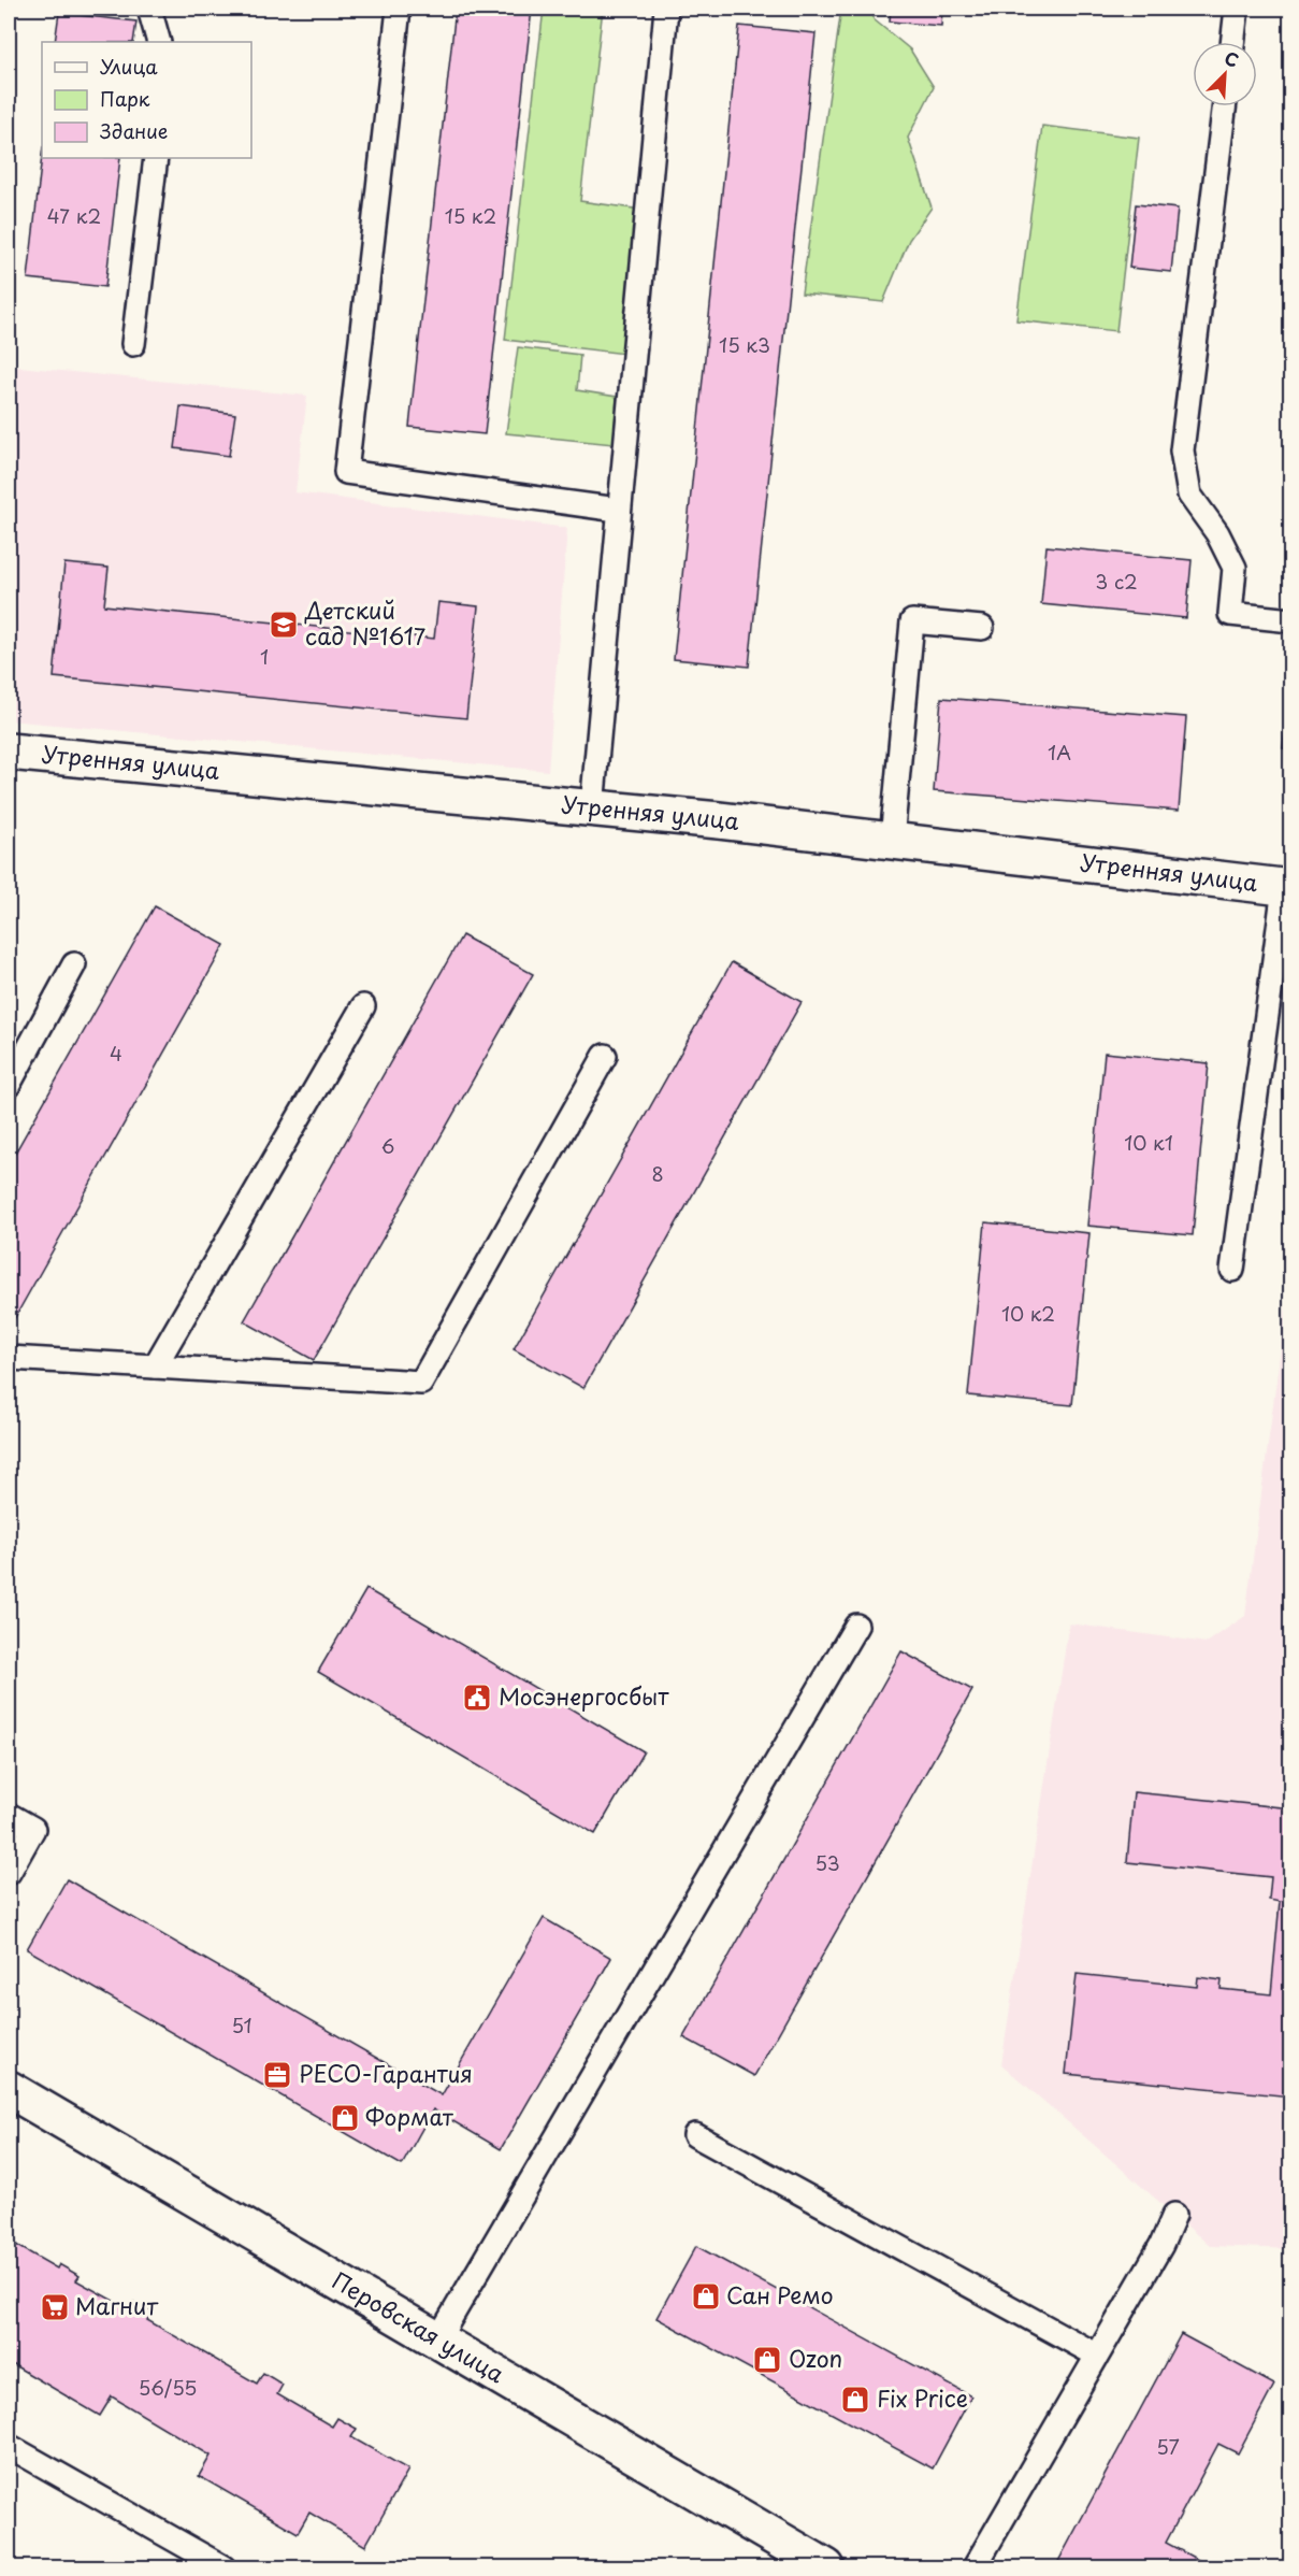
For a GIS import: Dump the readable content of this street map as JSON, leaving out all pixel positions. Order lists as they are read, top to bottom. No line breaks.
{"streets":{"street":["Утренняя улица","Перовская улица"]},"places":{"school or university":["Детский сад №1617"],"public building":["Мосэнергосбыт"],"office":["РЕСО-Гарантия"],"shop":["Формат","Сан Ремо","Ozon","Fix Price"],"supermarket":["Магнит"]},"house_numbers":["47 к2","15 к2","15 к3","3 с2","1","1А","4","10 к1","6","8","10 к2","53","51","56/55","57"],"legend":["Улица","Парк","Здание"],"north":"top right"}
